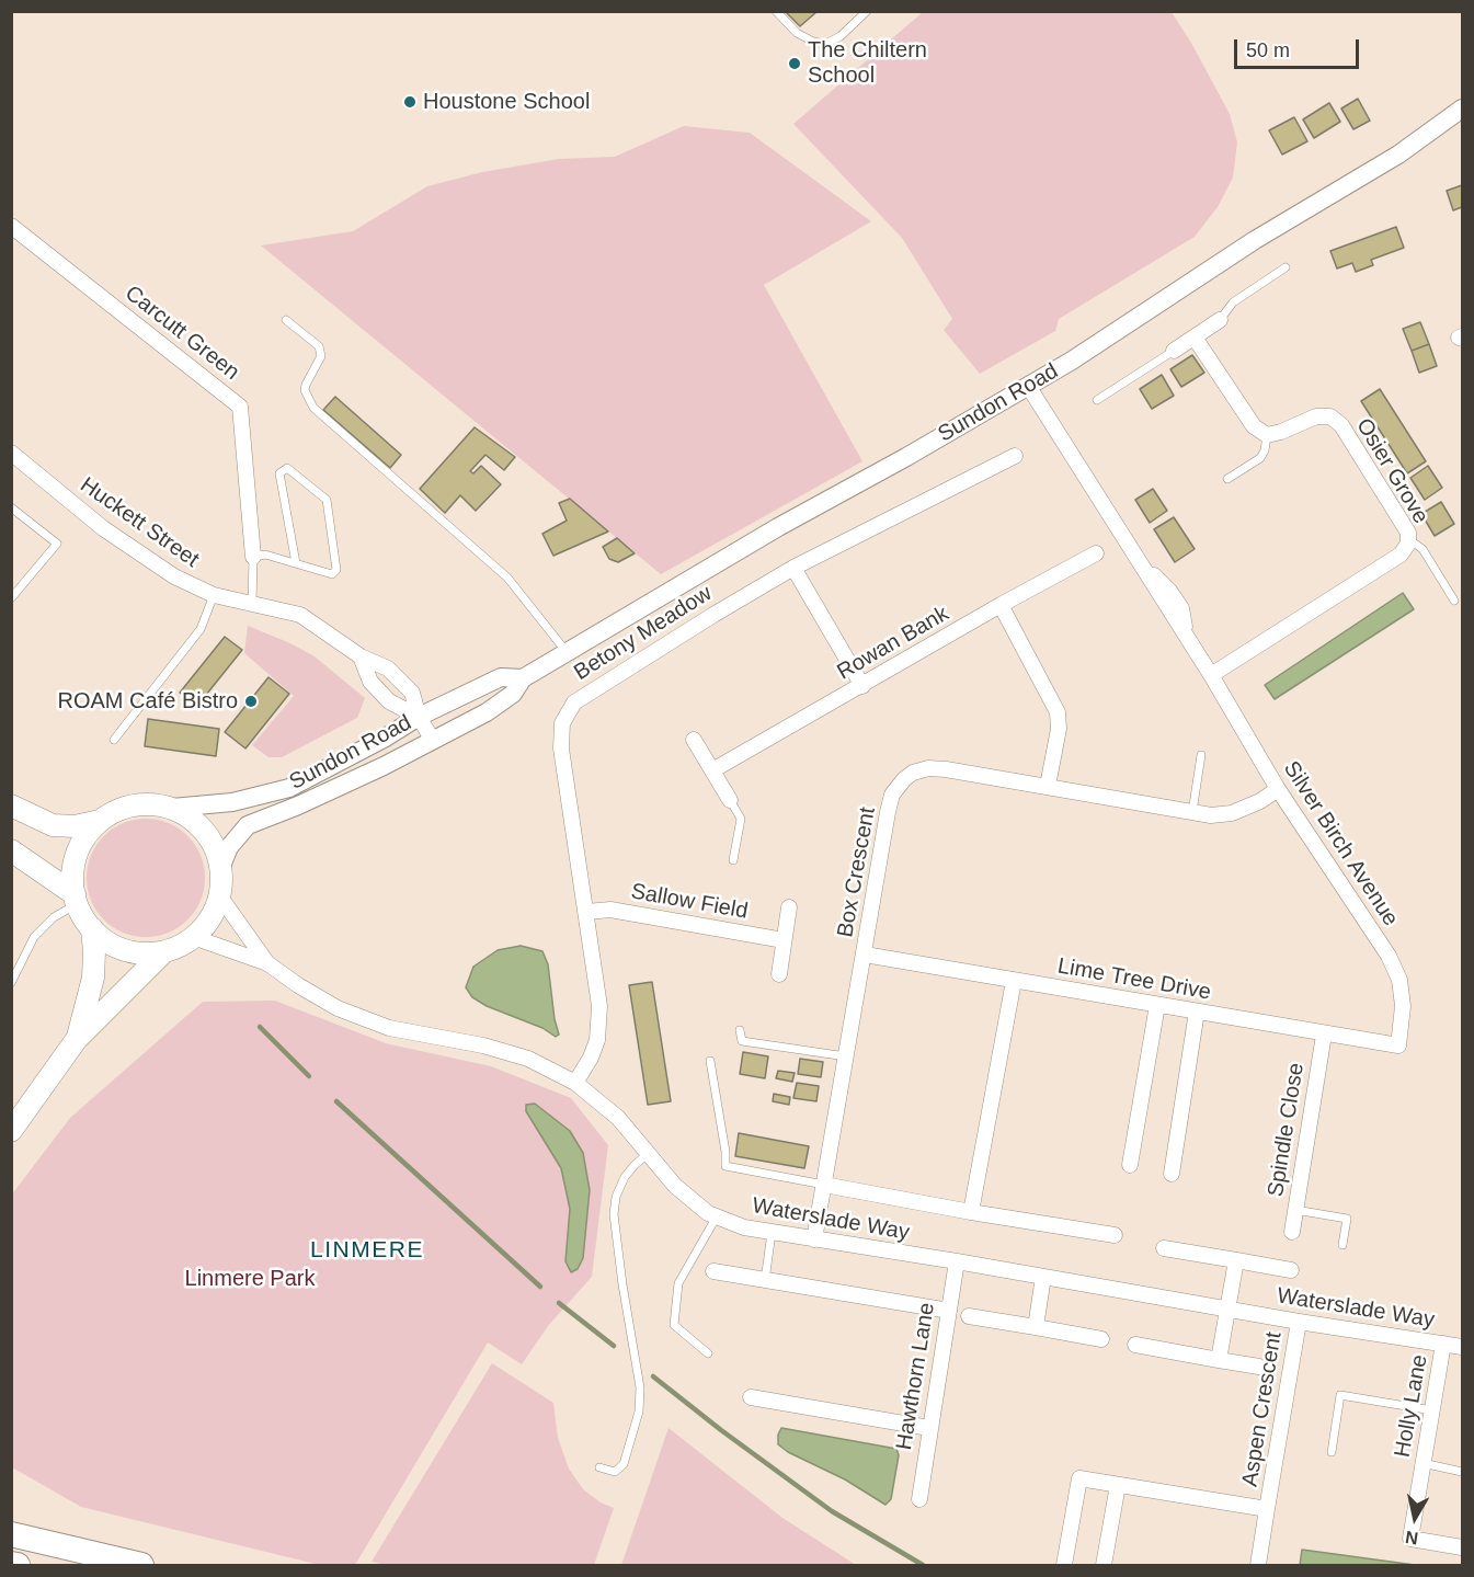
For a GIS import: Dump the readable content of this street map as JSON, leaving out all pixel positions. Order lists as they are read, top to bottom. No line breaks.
{"streets":{"street":["Carcutt Green","Sundon Road","Osier Grove","Huckett Street","Betony Meadow","Rowan Bank","Silver Birch Avenue","Box Crescent","Sallow Field","Lime Tree Drive","Spindle Close","Waterslade Way","Hawthorn Lane","Holly Lane","Aspen Crescent"]},"crossings":[["Sundon Road","Huckett Street"],["Sundon Road","Silver Birch Avenue"],["Sundon Road","Waterslade Way"],["Osier Grove","Silver Birch Avenue"],["Betony Meadow","Sallow Field"],["Betony Meadow","Waterslade Way"],["Silver Birch Avenue","Box Crescent"],["Silver Birch Avenue","Lime Tree Drive"],["Box Crescent","Lime Tree Drive"],["Box Crescent","Waterslade Way"],["Lime Tree Drive","Spindle Close"],["Waterslade Way","Hawthorn Lane"],["Waterslade Way","Holly Lane"],["Waterslade Way","Aspen Crescent"]],"districts":["LINMERE"],"parks":["Linmere Park"],"places":["The Chiltern School","Houstone School","ROAM Café Bistro"],"scale_bar":"50 m","north":"bottom"}
